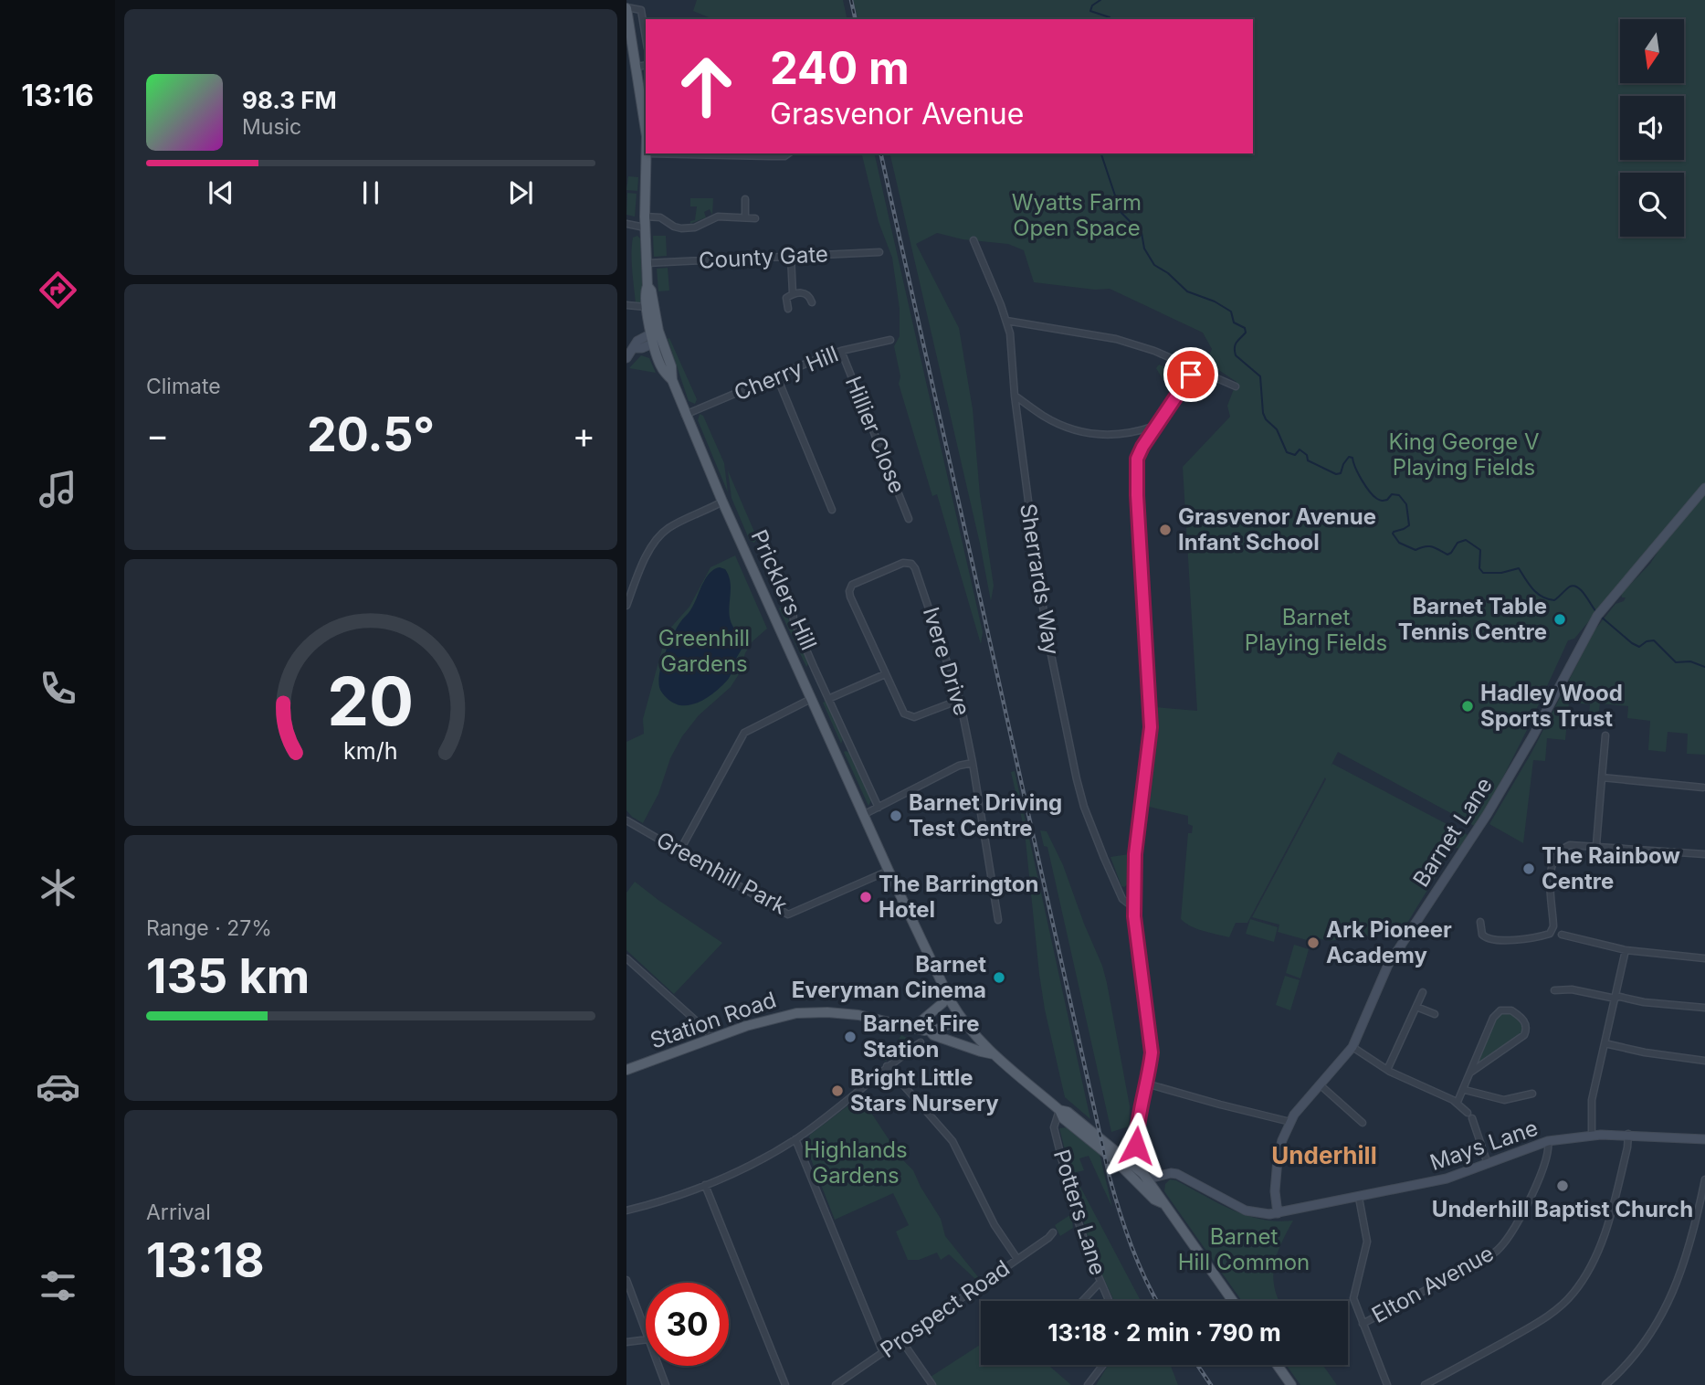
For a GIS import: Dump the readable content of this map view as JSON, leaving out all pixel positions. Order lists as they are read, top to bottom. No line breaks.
{"streets":{"main road":["Pricklers Hill","Station Road"],"street":["County Gate","Cherry Hill","Hillier Close","Sherrards Way","Ivere Drive","Barnet Lane","Greenhill Park","Mays Lane","Potters Lane","Elton Avenue","Prospect Road"]},"crossings":[["County Gate","Pricklers Hill"],["Cherry Hill","Hillier Close"],["Cherry Hill","Pricklers Hill"],["Pricklers Hill","Greenhill Park"],["Pricklers Hill","Station Road"],["Barnet Lane","Mays Lane"],["Mays Lane","Elton Avenue"]],"districts":["Underhill"],"parks":["Wyatts Farm Open Space","King George V Playing Fields","Barnet Playing Fields","Greenhill Gardens","Highlands Gardens","Barnet Hill Common"],"places":["Grasvenor Avenue Infant School","Barnet Table Tennis Centre","Hadley Wood Sports Trust","Barnet Driving Test Centre","The Rainbow Centre","The Barrington Hotel","Ark Pioneer Academy","Barnet Everyman Cinema","Barnet Fire Station","Bright Little Stars Nursery","Underhill Baptist Church"],"north":"bottom","page":{"tabs":"13:16","turn":["240 m","Grasvenor Avenue"],"song":["98.3 FM","Music"],"tile":["Climate",["Range · 27%","135 km"],["Arrival","13:18"]],"heat":["−","20.5°","+"],"limit":"30","trip":"13:18 · 2 min · 790 m","gauge":["20","km/h"]}}
